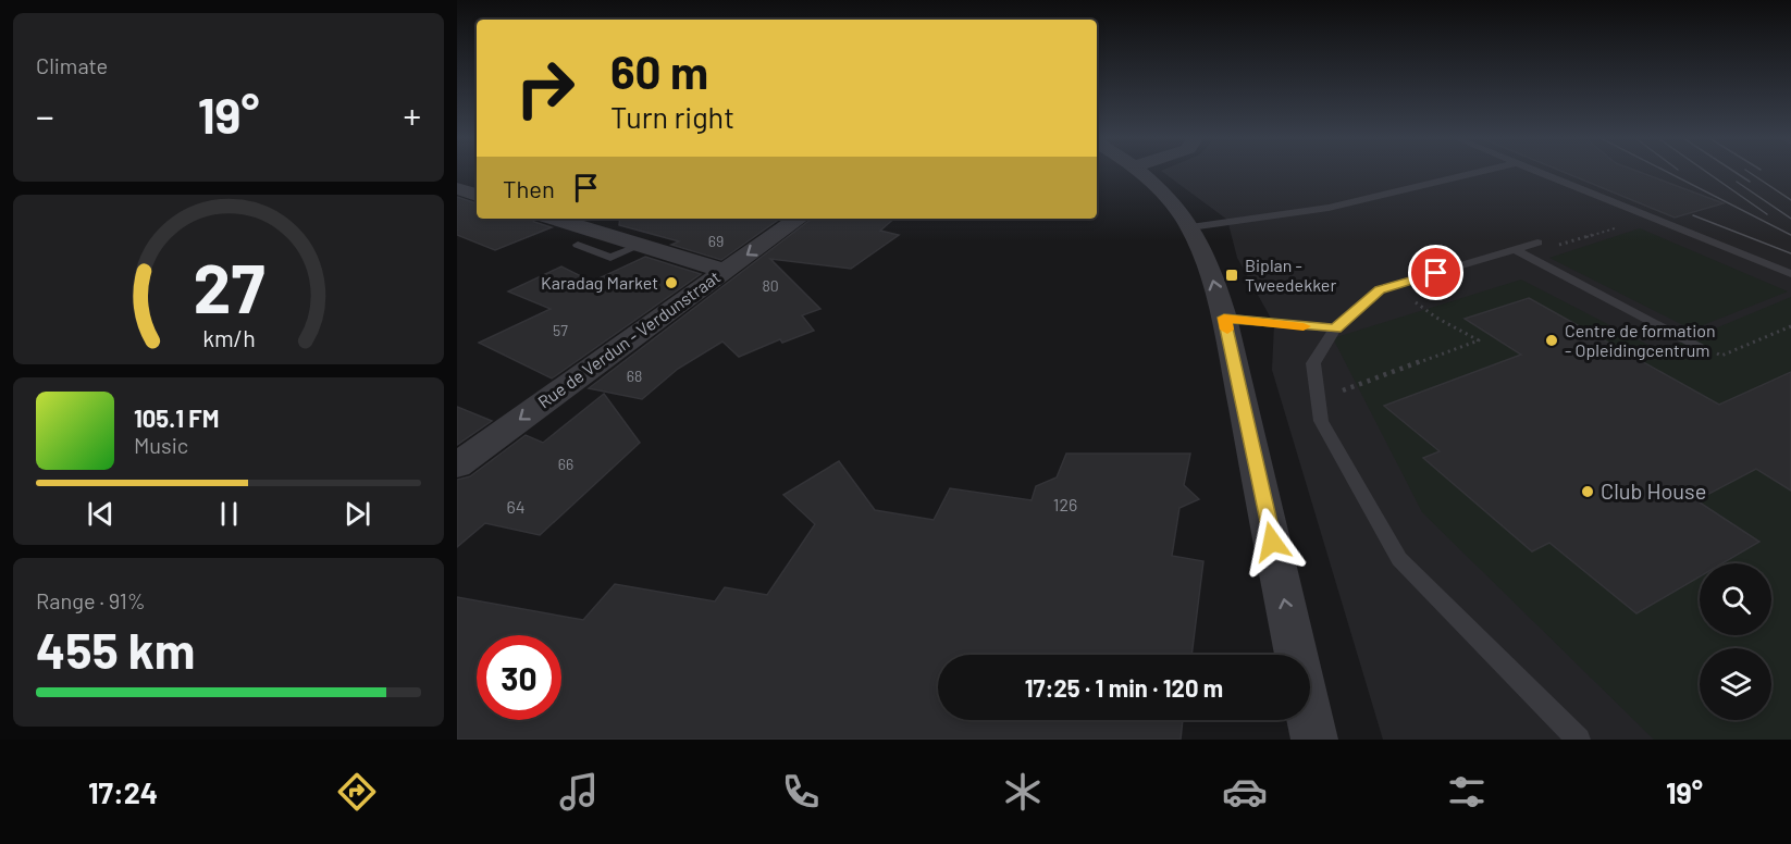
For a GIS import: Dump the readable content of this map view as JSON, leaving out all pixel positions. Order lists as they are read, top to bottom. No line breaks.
{"streets":{"street":["Rue de Verdun - Verdunstraat"]},"one_way":["Rue de Verdun - Verdunstraat"],"places":{"transit":["Biplan - Tweedekker"],"other":["Karadag Market","Centre de formation - Opleidingcentrum","Club House"]},"house_numbers":["69","80","57","68","66","126","64"],"page":{"tile":["Climate",["Range · 91%","455 km"]],"turn":["60 m","Turn right"],"heat":["−","19°","+"],"then":"Then","song":["105.1 FM","Music"],"limit":"30","trip":"17:25 · 1 min · 120 m","tabs":["17:24","19°"],"gauge":["27","km/h"]}}
